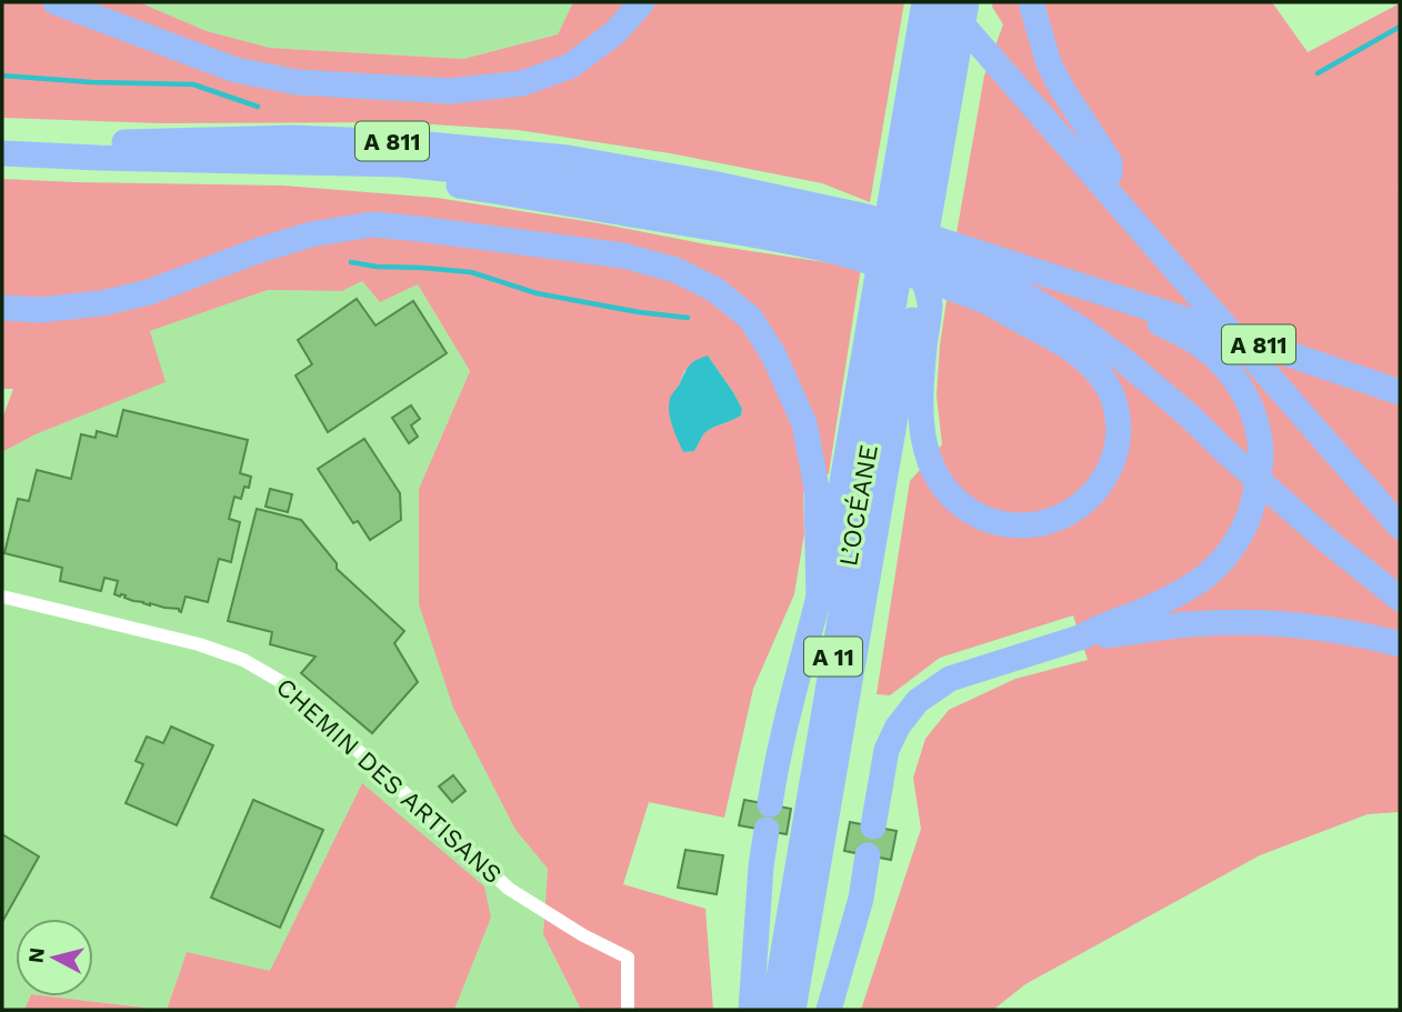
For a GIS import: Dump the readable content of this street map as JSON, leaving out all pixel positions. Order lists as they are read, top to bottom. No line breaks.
{"streets":{"highway":["A 811","L’OCÉANE","A 11"],"street":["CHEMIN DES ARTISANS"]},"north":"left"}
